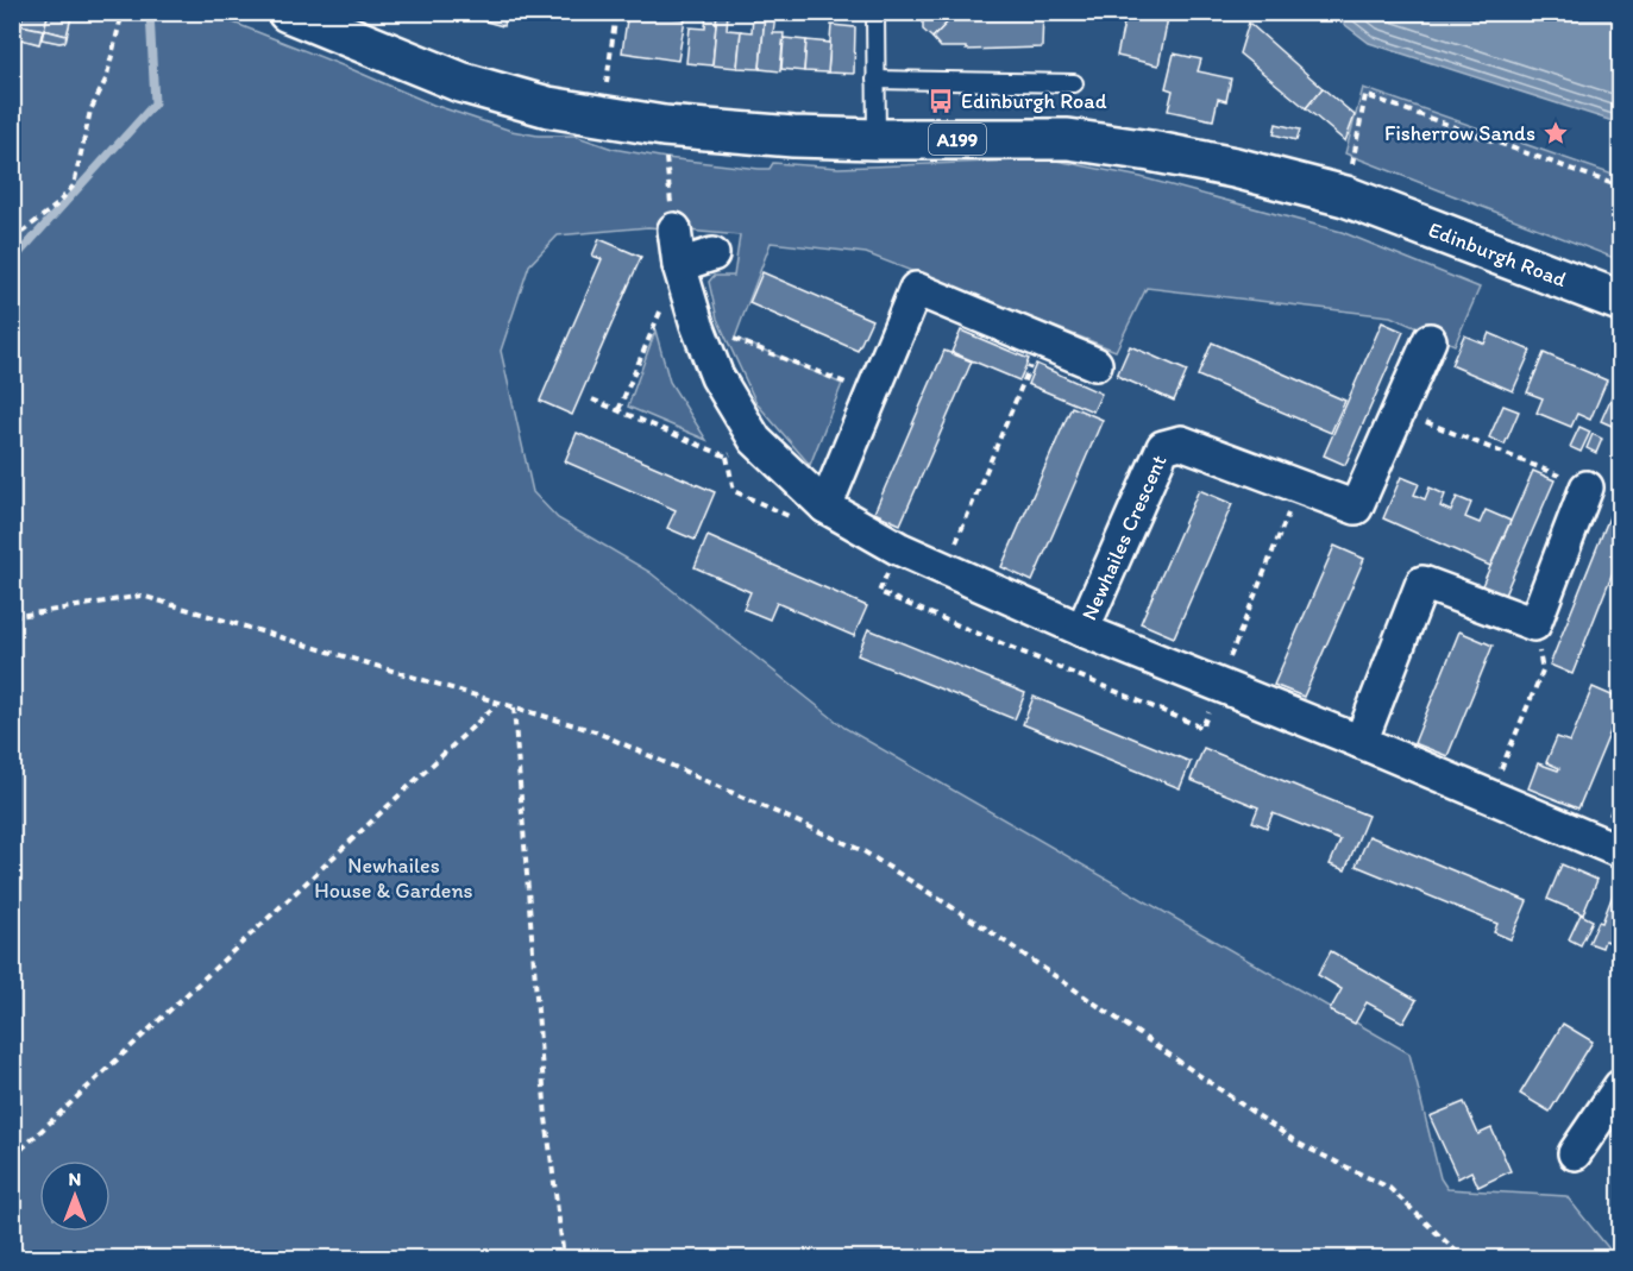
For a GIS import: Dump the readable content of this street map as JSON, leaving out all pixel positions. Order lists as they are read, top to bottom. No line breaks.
{"streets":{"main road":["A199","Edinburgh Road"],"street":["Newhailes Crescent"]},"parks":["Newhailes House & Gardens"],"places":{"bus stop":["Edinburgh Road"],"place":["Fisherrow Sands"]},"north":"top"}
